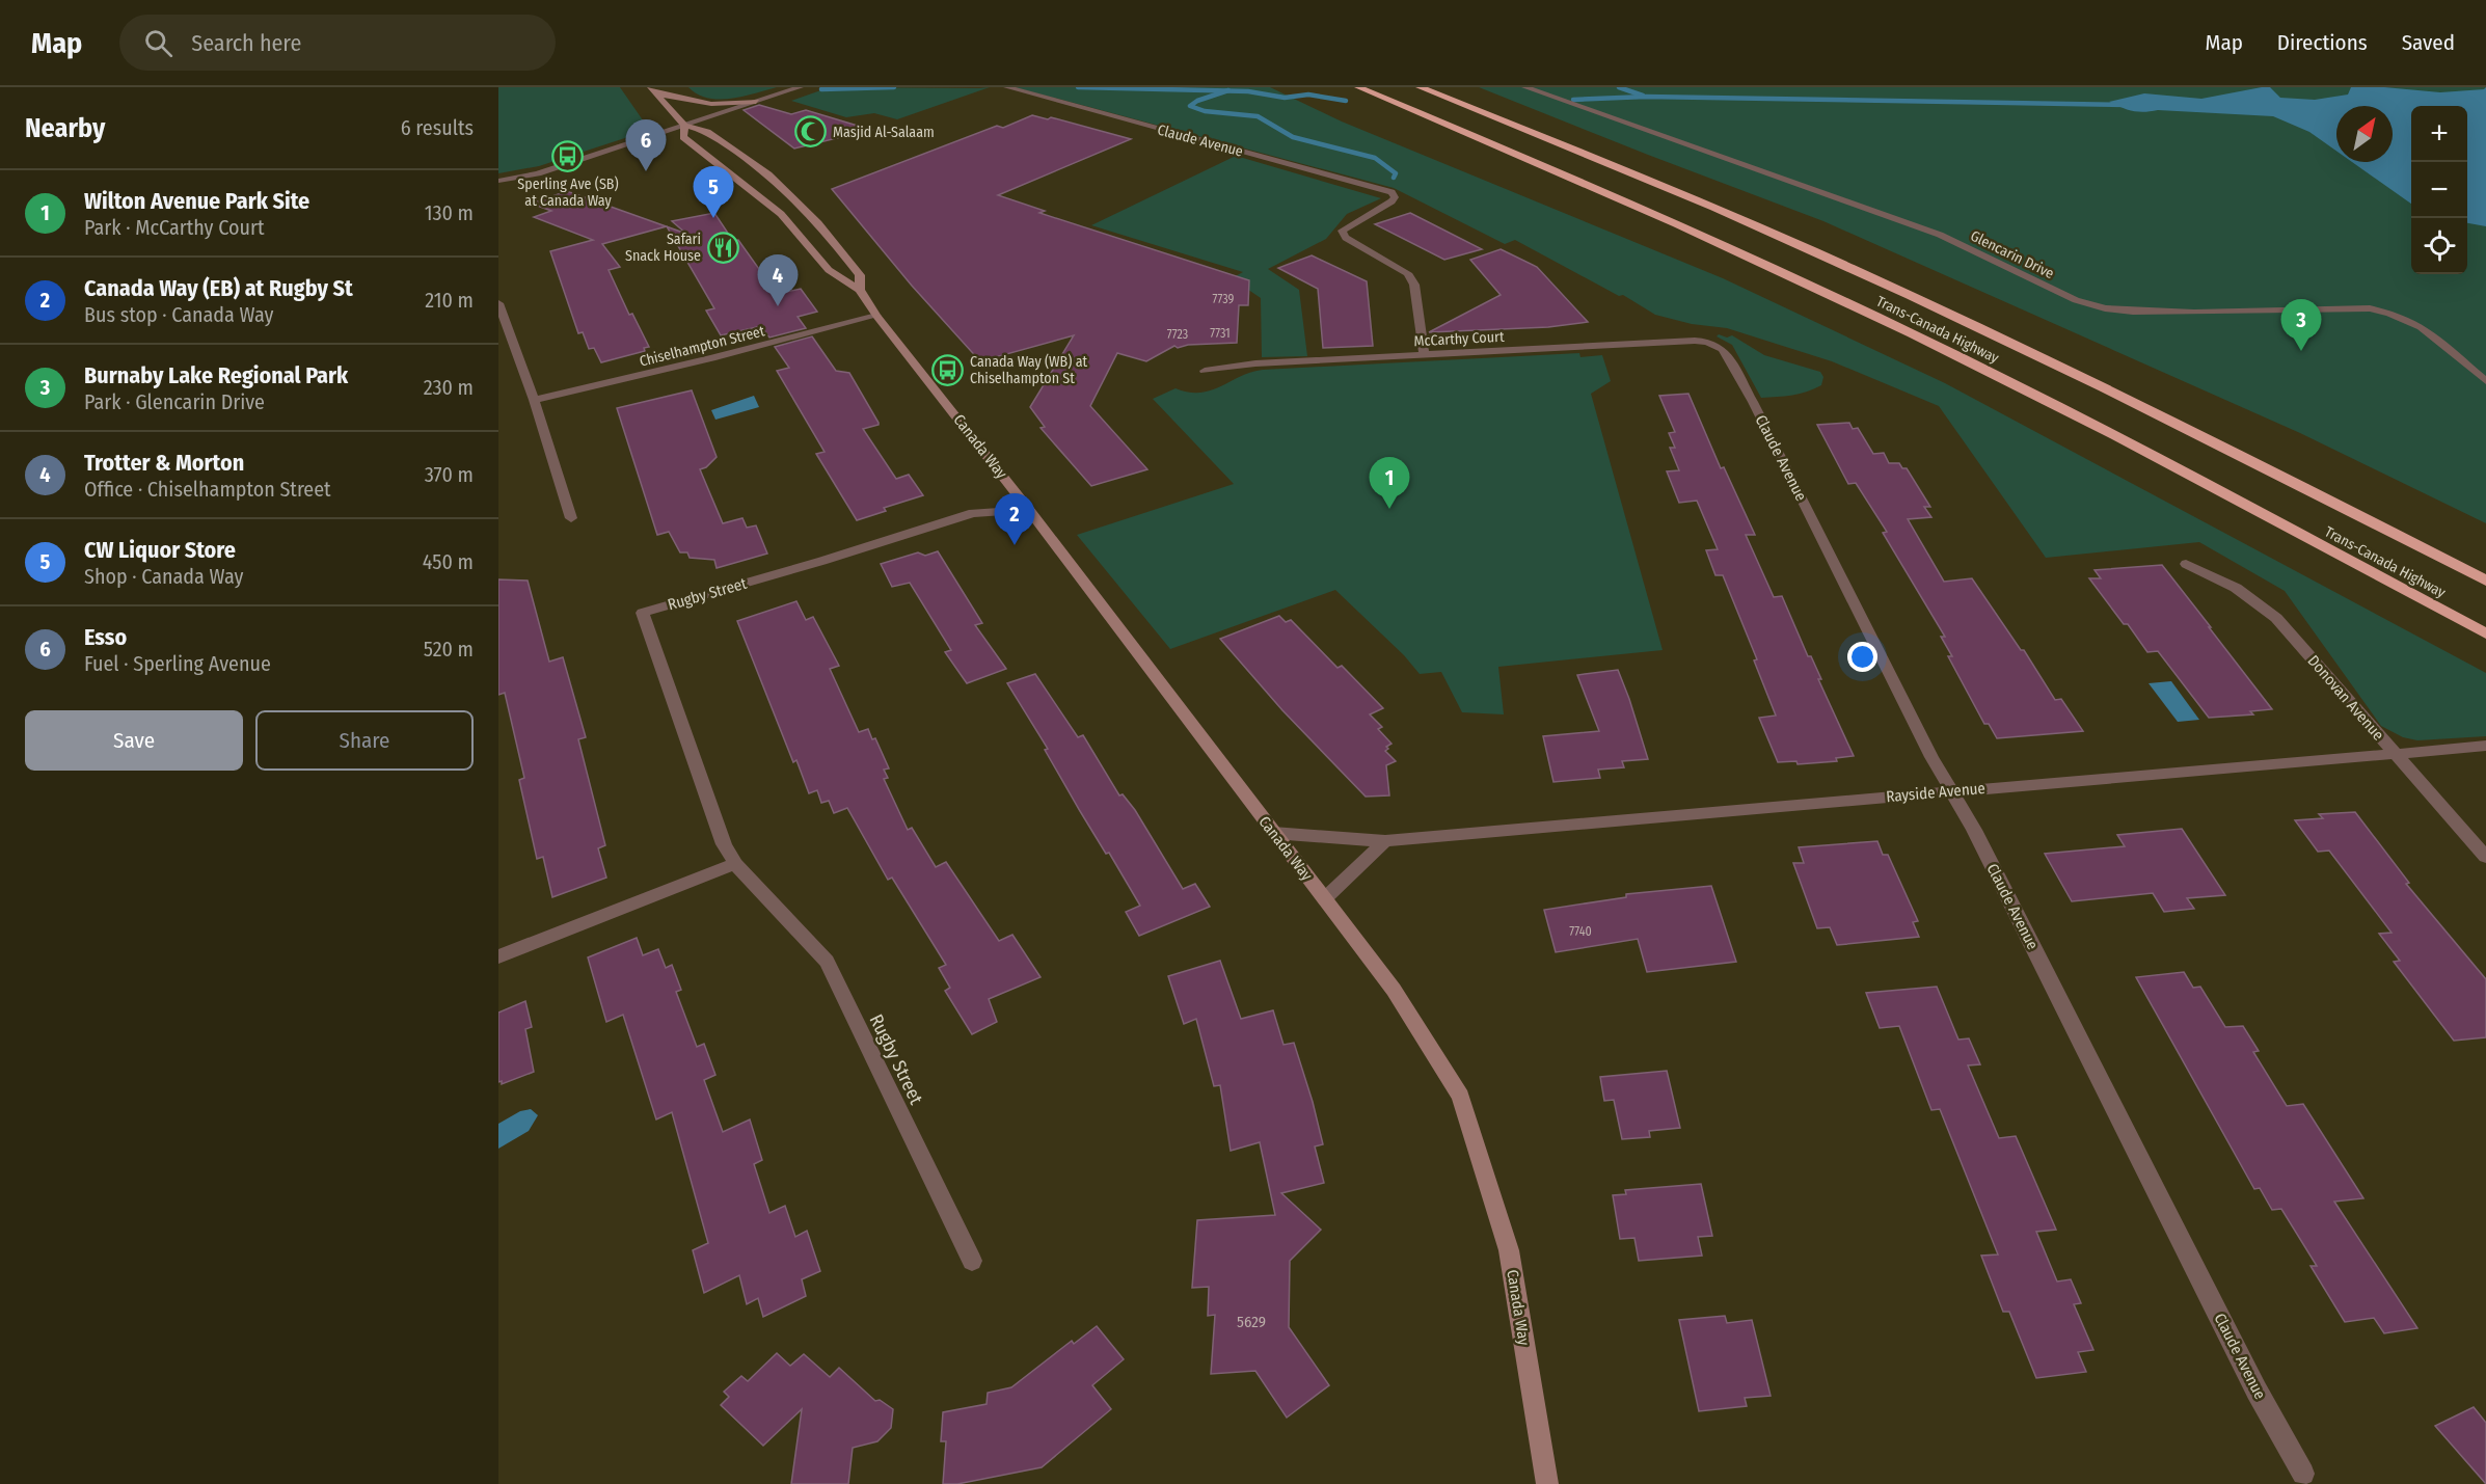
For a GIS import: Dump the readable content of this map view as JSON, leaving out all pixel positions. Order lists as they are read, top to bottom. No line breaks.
{"streets":{"highway":["Trans-Canada Highway"],"main road":["Canada Way"],"street":["Claude Avenue","Glencarin Drive","McCarthy Court","Chiselhampton Street","Rugby Street","Donovan Avenue","Rayside Avenue"]},"crossings":[["Claude Avenue","McCarthy Court"],["Claude Avenue","Rayside Avenue"],["Chiselhampton Street","Canada Way"],["Canada Way","Rugby Street"],["Canada Way","Rayside Avenue"],["Donovan Avenue","Rayside Avenue"]],"places":{"mosque":["Masjid Al-Salaam"],"bus stop":["Sperling Ave (SB) at Canada Way","Canada Way (WB) at Chiselhampton St"],"restaurant":["Safari Snack House"]},"house_numbers":["7739","7731","7723","7740","5629"],"north":"top right","page":{"header":"Map","search":"Search here","nav":["Map","Directions","Saved"],"heading":["Nearby","6 results"],"map_buttons":["+","−"],"pins":["6","5","4","3","1","2"],"list":[{"mark":"1","name":"Wilton Avenue Park Site","note":"Park · McCarthy Court","value":"130 m"},{"mark":"2","name":"Canada Way (EB) at Rugby St","note":"Bus stop · Canada Way","value":"210 m"},{"mark":"3","name":"Burnaby Lake Regional Park","note":"Park · Glencarin Drive","value":"230 m"},{"mark":"4","name":"Trotter & Morton","note":"Office · Chiselhampton Street","value":"370 m"},{"mark":"5","name":"CW Liquor Store","note":"Shop · Canada Way","value":"450 m"},{"mark":"6","name":"Esso","note":"Fuel · Sperling Avenue","value":"520 m"}],"buttons":["Save","Share"]}}
